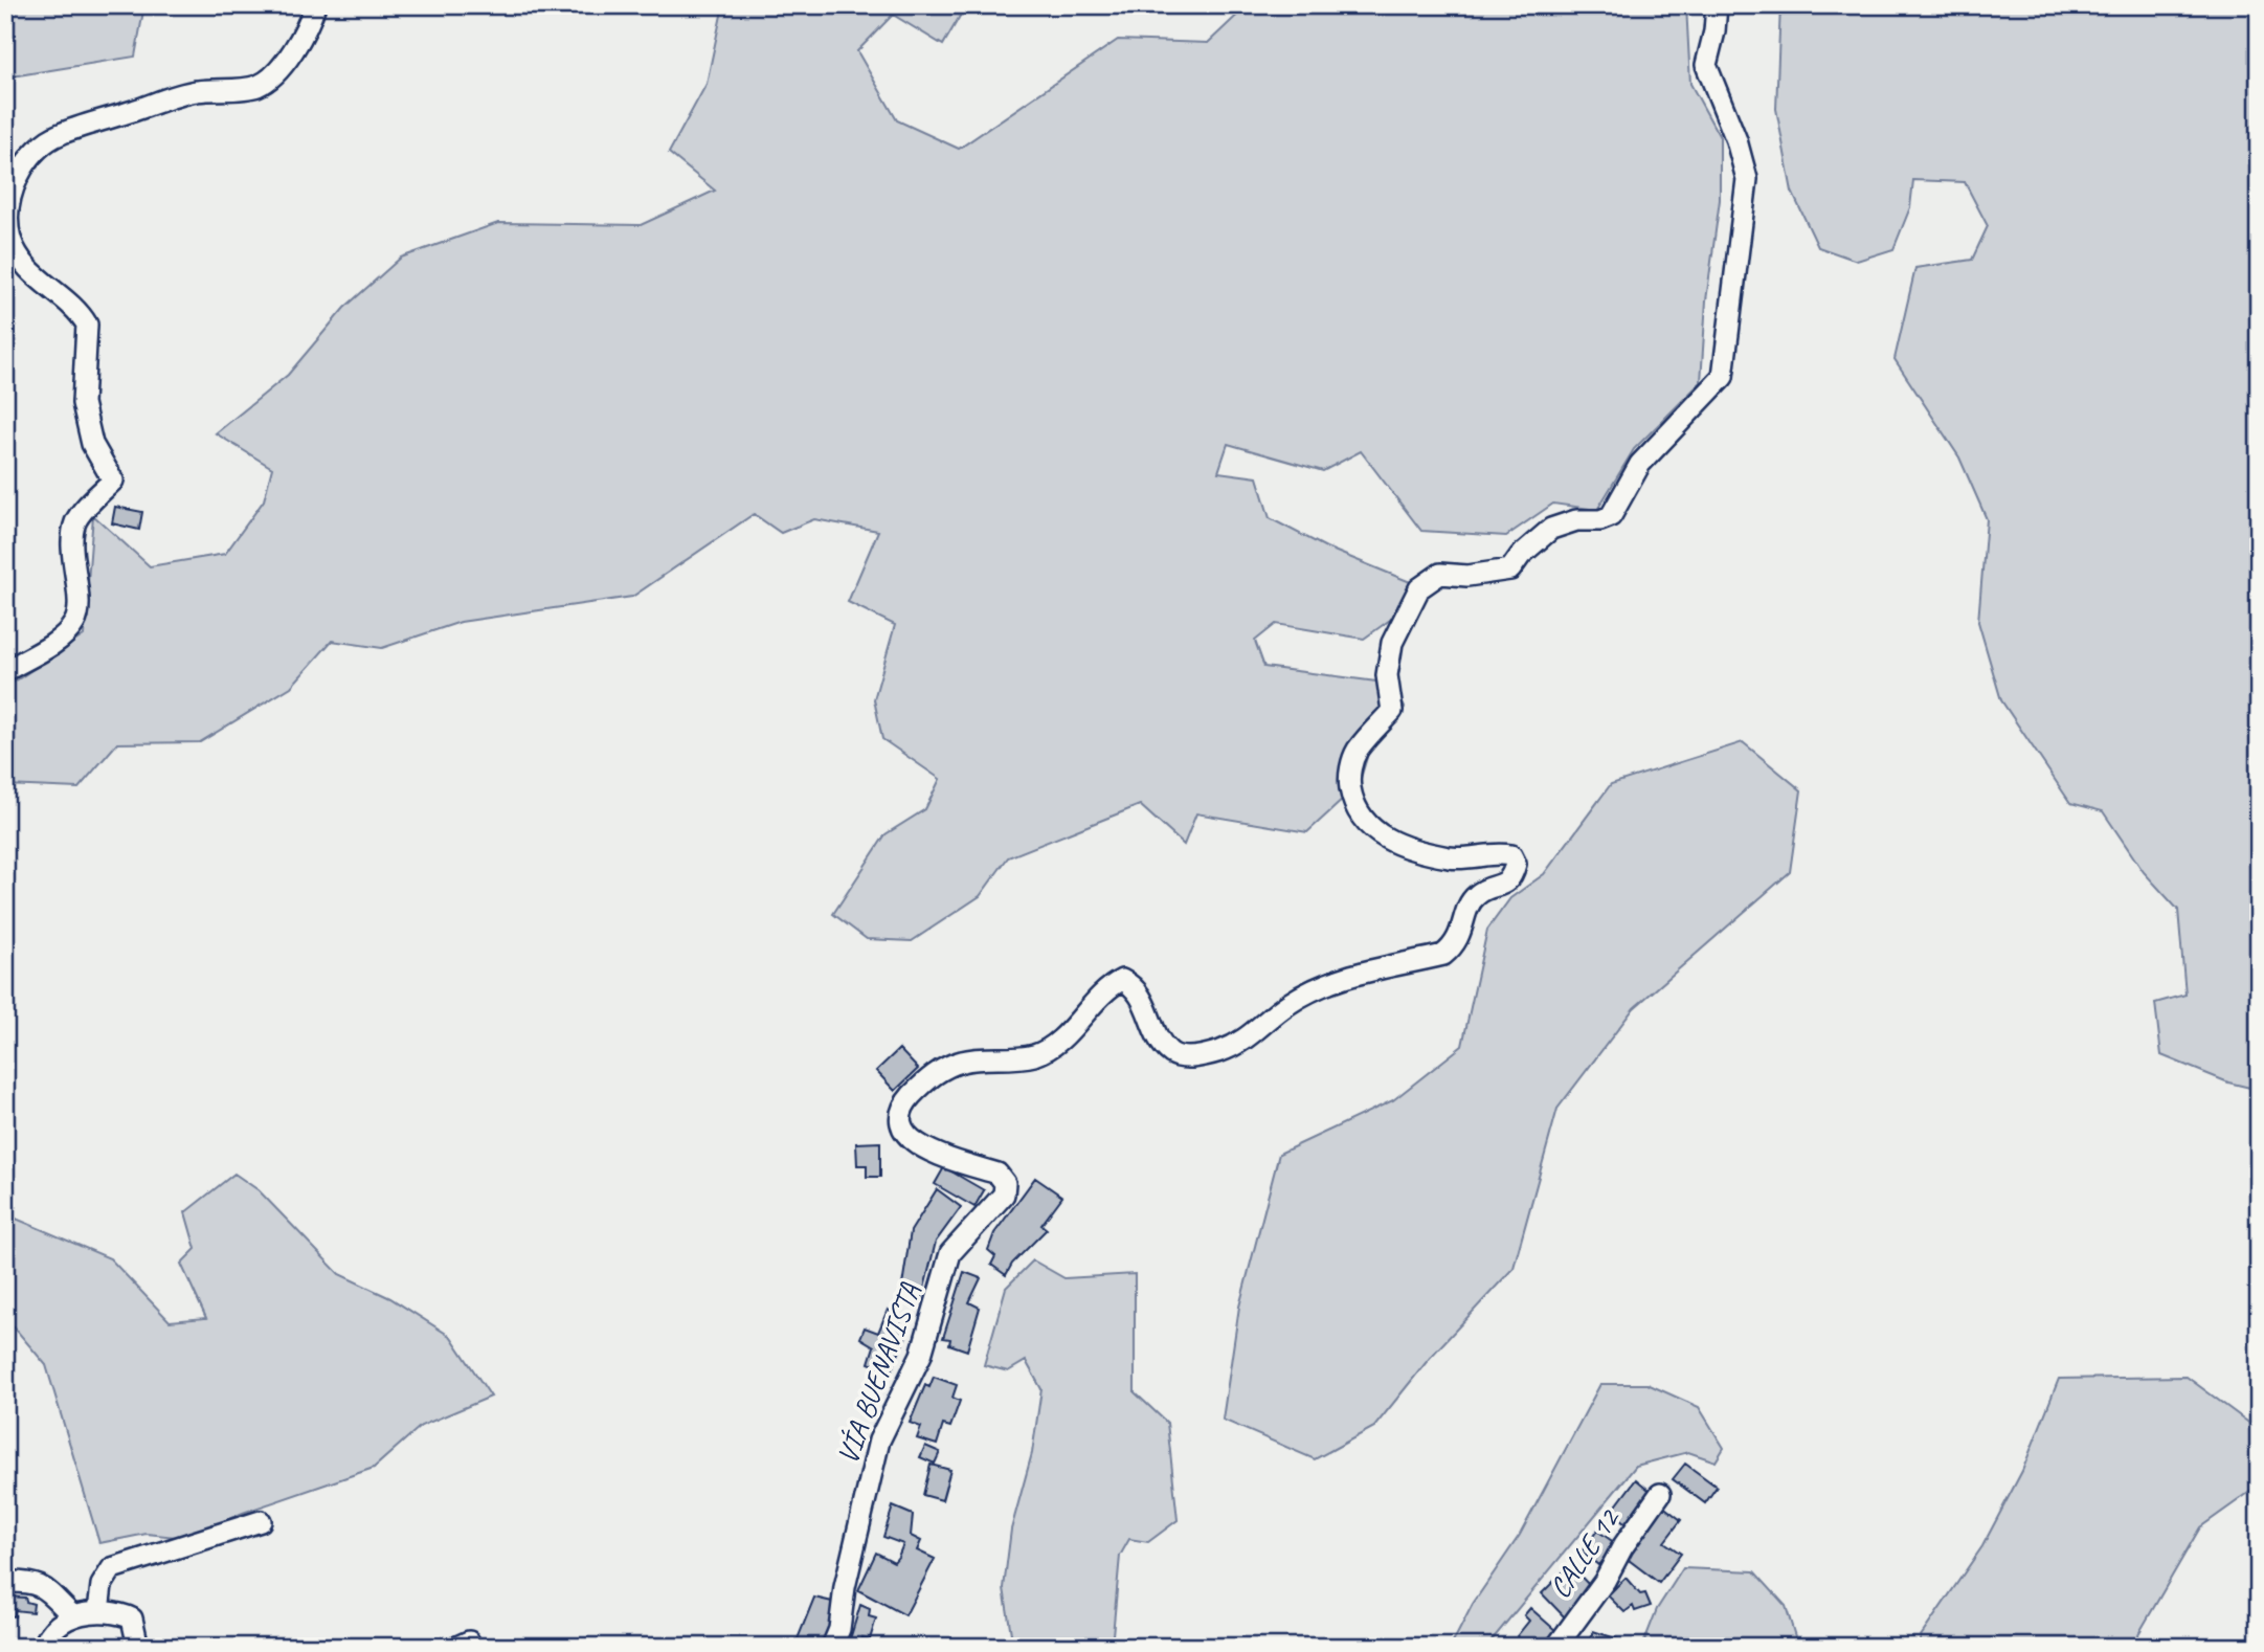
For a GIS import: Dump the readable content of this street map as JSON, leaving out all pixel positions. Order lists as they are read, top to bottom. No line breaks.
{"streets":{"street":["VÍA BUENAVISTA","CALLE 12"]}}
